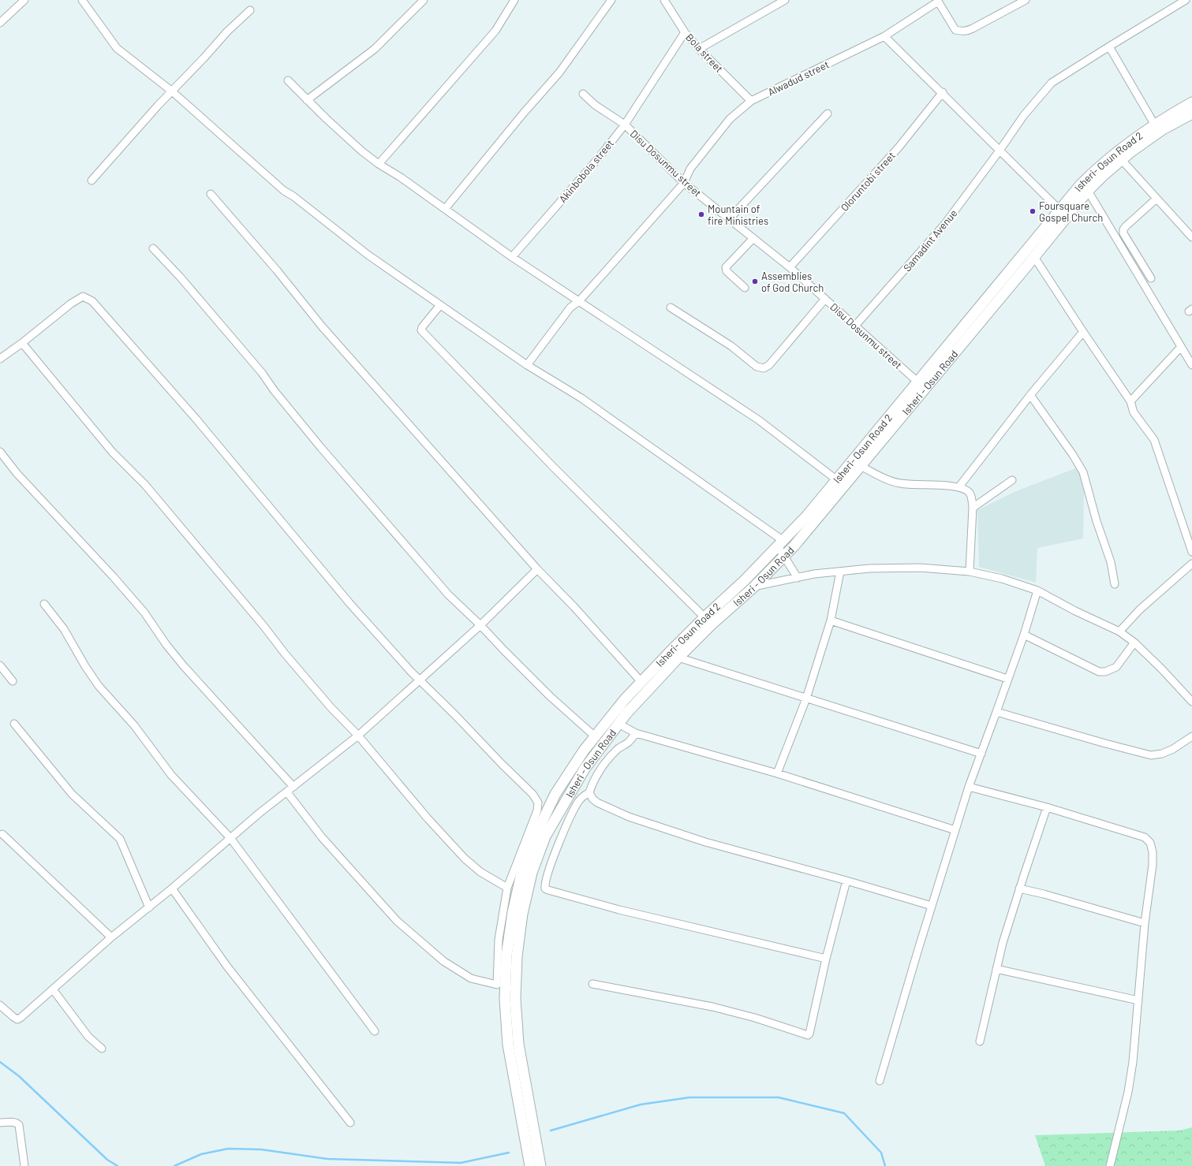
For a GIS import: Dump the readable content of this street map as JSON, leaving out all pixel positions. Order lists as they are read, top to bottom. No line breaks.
{"streets":{"main road":["Isheri- Osun Road 2","Isheri - Osun Road"],"street":["Bola street","Alwadud street","Disu Dosunmu street","Akinbobola street","Oloruntobi street","Samadint Avenue"]},"crossings":[["Bola street","Alwadud street"],["Bola street","Akinbobola street"],["Alwadud street","Disu Dosunmu street"],["Isheri- Osun Road 2","Disu Dosunmu street"],["Disu Dosunmu street","Akinbobola street"],["Disu Dosunmu street","Oloruntobi street"],["Disu Dosunmu street","Samadint Avenue"]],"places":["Foursquare Gospel Church","Mountain of fire Ministries","Assemblies of God Church"]}
